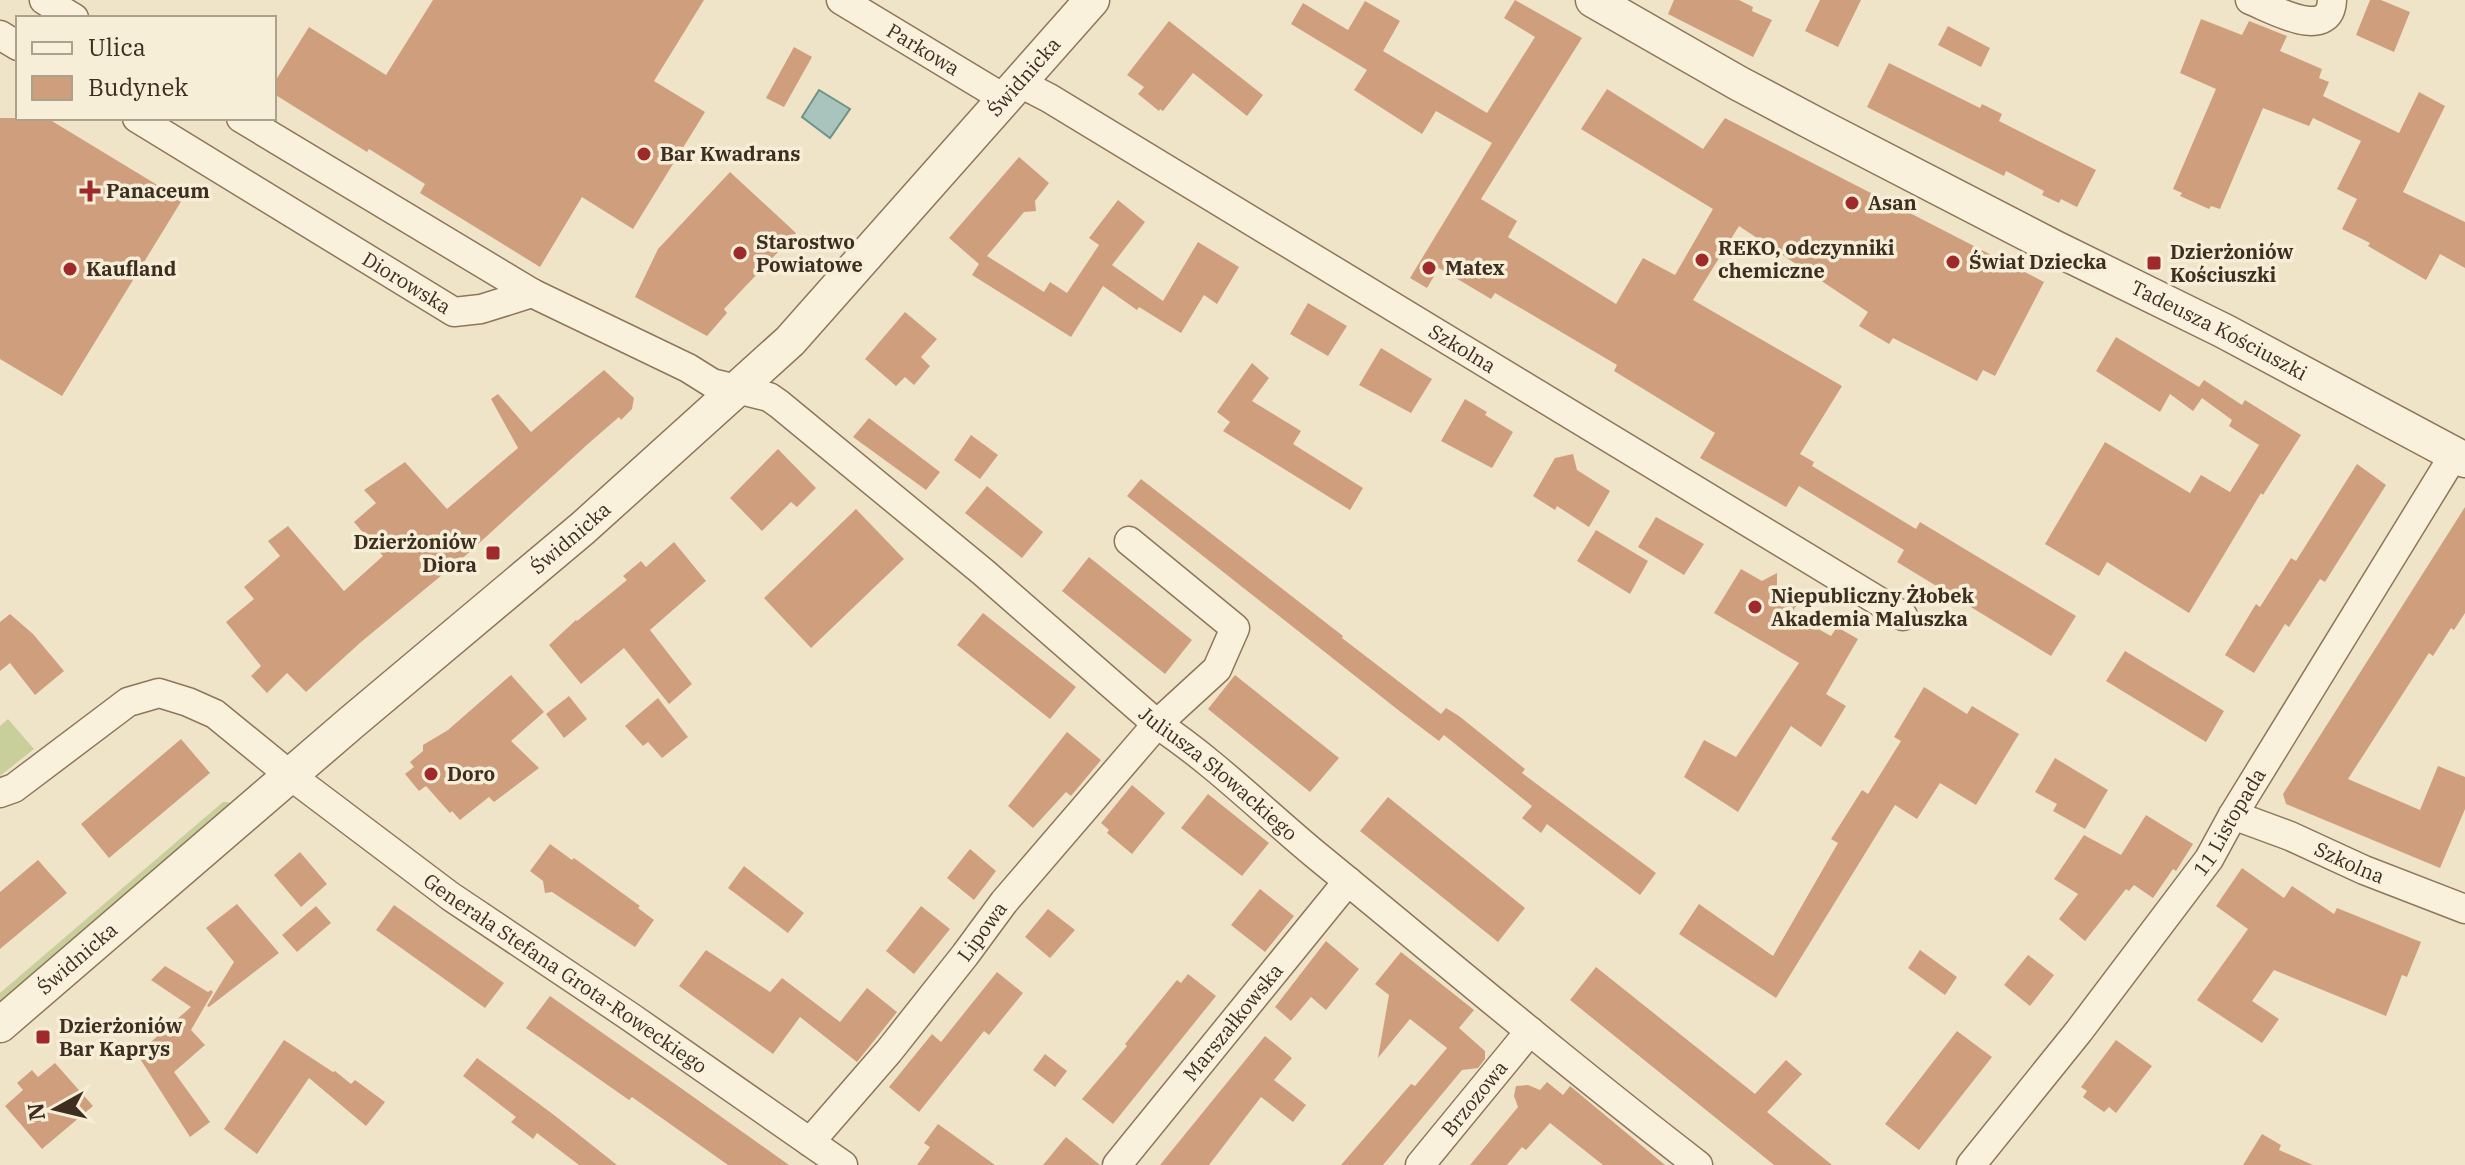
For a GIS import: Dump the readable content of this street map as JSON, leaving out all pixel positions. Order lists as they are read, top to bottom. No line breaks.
{"streets":{"street":["Parkowa","Świdnicka","Diorowska","Tadeusza Kościuszki","Szkolna","Juliusza Słowackiego","11 Listopada","Lipowa","Generała Stefana Grota-Roweckiego","Marszałkowska","Brzozowa"]},"crossings":[["Parkowa","Świdnicka"],["Parkowa","Szkolna"],["Świdnicka","Szkolna"],["Świdnicka","Juliusza Słowackiego"],["Świdnicka","Generała Stefana Grota-Roweckiego"],["Tadeusza Kościuszki","11 Listopada"],["Szkolna","11 Listopada"],["Juliusza Słowackiego","Lipowa"],["Juliusza Słowackiego","Marszałkowska"],["Juliusza Słowackiego","Brzozowa"],["Lipowa","Generała Stefana Grota-Roweckiego"]],"places":{"other":["Bar Kwadrans","Asan","Starostwo Powiatowe","REKO, odczynniki chemiczne","Świat Dziecka","Matex","Kaufland","Niepubliczny Żłobek Akademia Maluszka","Doro"],"health":["Panaceum"],"transit":["Dzierżoniów Kościuszki","Dzierżoniów Diora","Dzierżoniów Bar Kaprys"]},"legend":["Ulica","Budynek"],"north":"left"}
